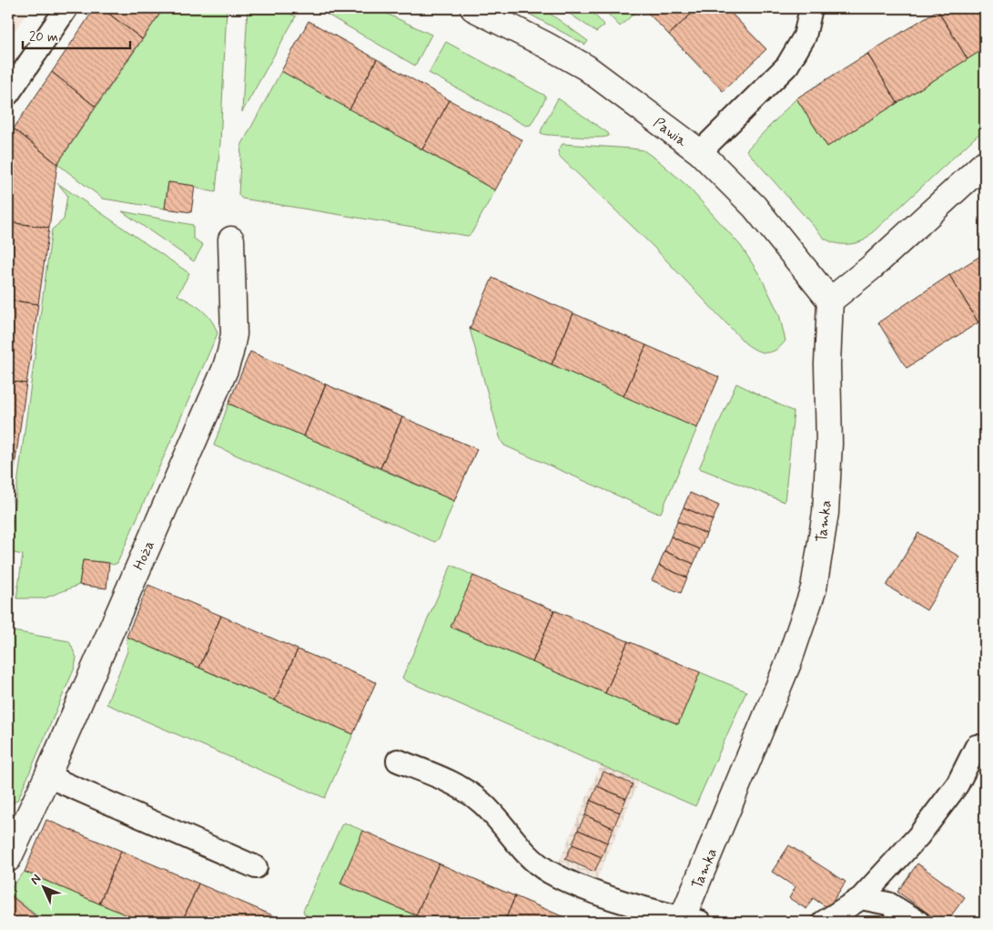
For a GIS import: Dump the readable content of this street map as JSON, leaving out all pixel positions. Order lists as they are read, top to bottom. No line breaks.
{"streets":{"street":["Pawia","Tamka","Hoża"]},"crossings":[["Pawia","Tamka"]],"scale_bar":"20 m","north":"top left"}
